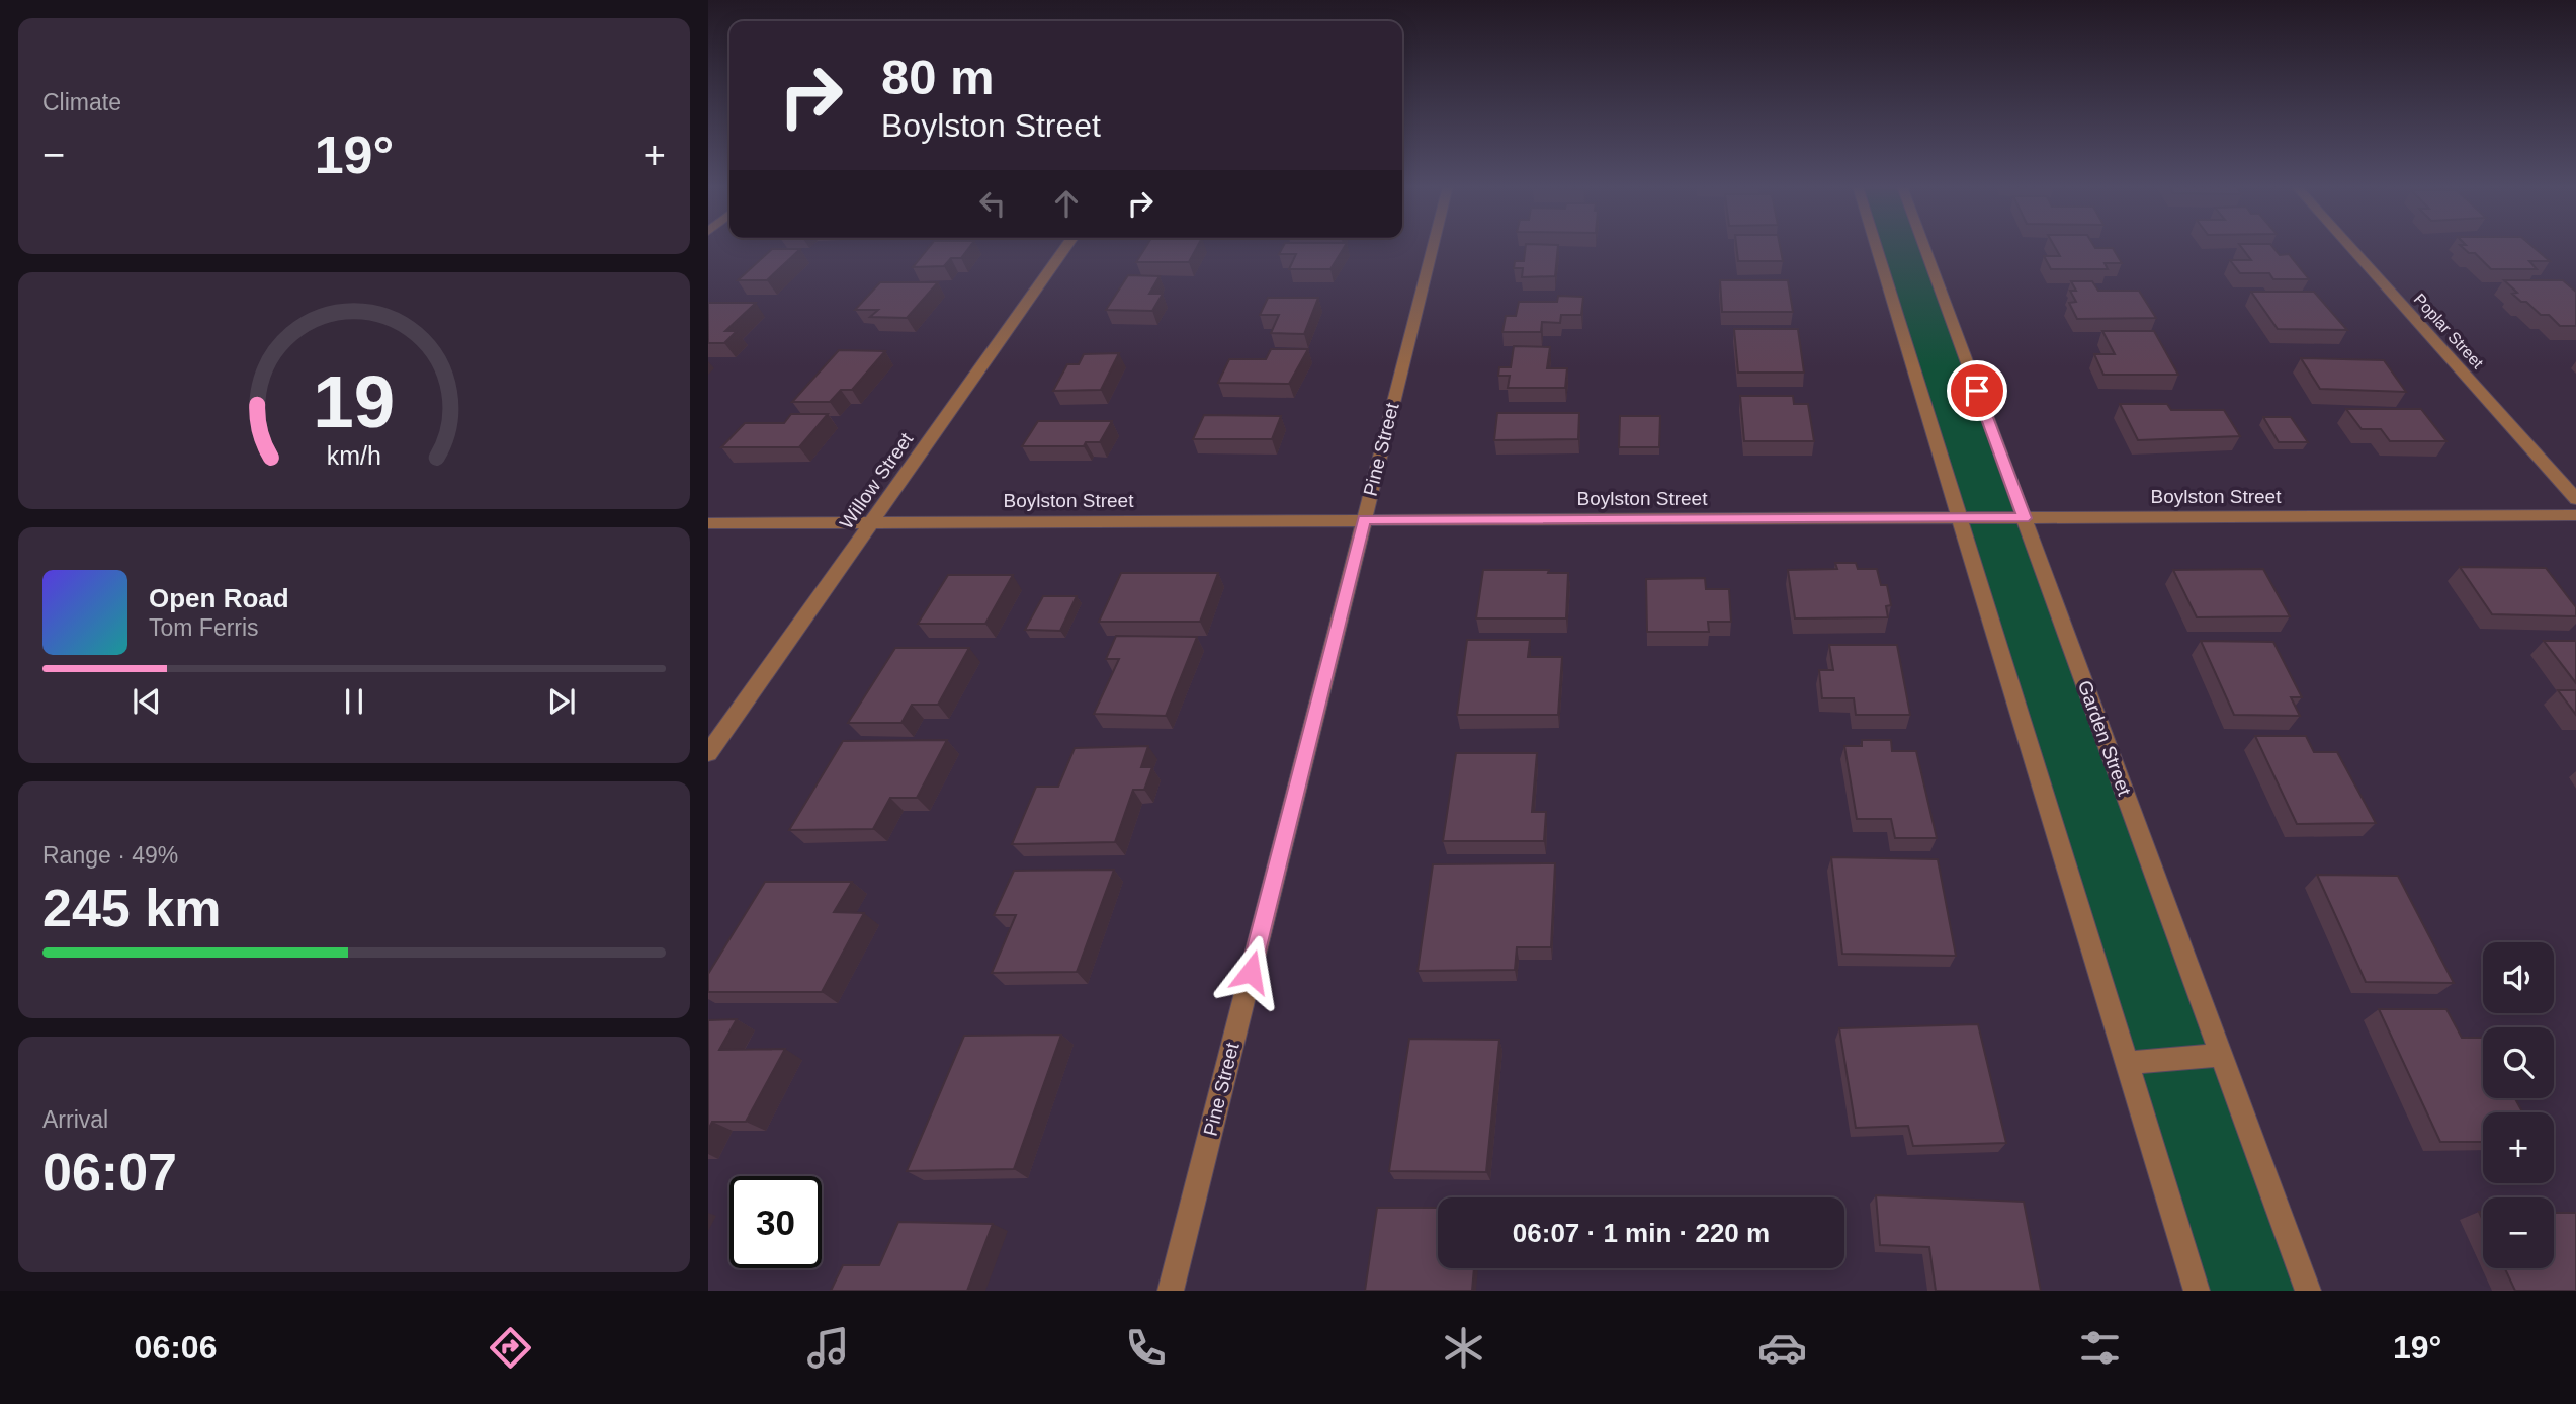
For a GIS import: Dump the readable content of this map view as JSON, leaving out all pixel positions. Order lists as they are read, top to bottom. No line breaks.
{"streets":{"street":["Poplar Street","Pine Street","Willow Street","Boylston Street","Garden Street"]},"crossings":[["Pine Street","Boylston Street"],["Willow Street","Boylston Street"],["Boylston Street","Garden Street"]],"page":{"tile":["Climate",["Range · 49%","245 km"],["Arrival","06:07"]],"turn":["80 m","Boylston Street"],"heat":["−","19°","+"],"song":["Open Road","Tom Ferris"],"map_buttons":["+","−"],"limit":"30","trip":"06:07 · 1 min · 220 m","tabs":["06:06","19°"],"gauge":["19","km/h"]}}
